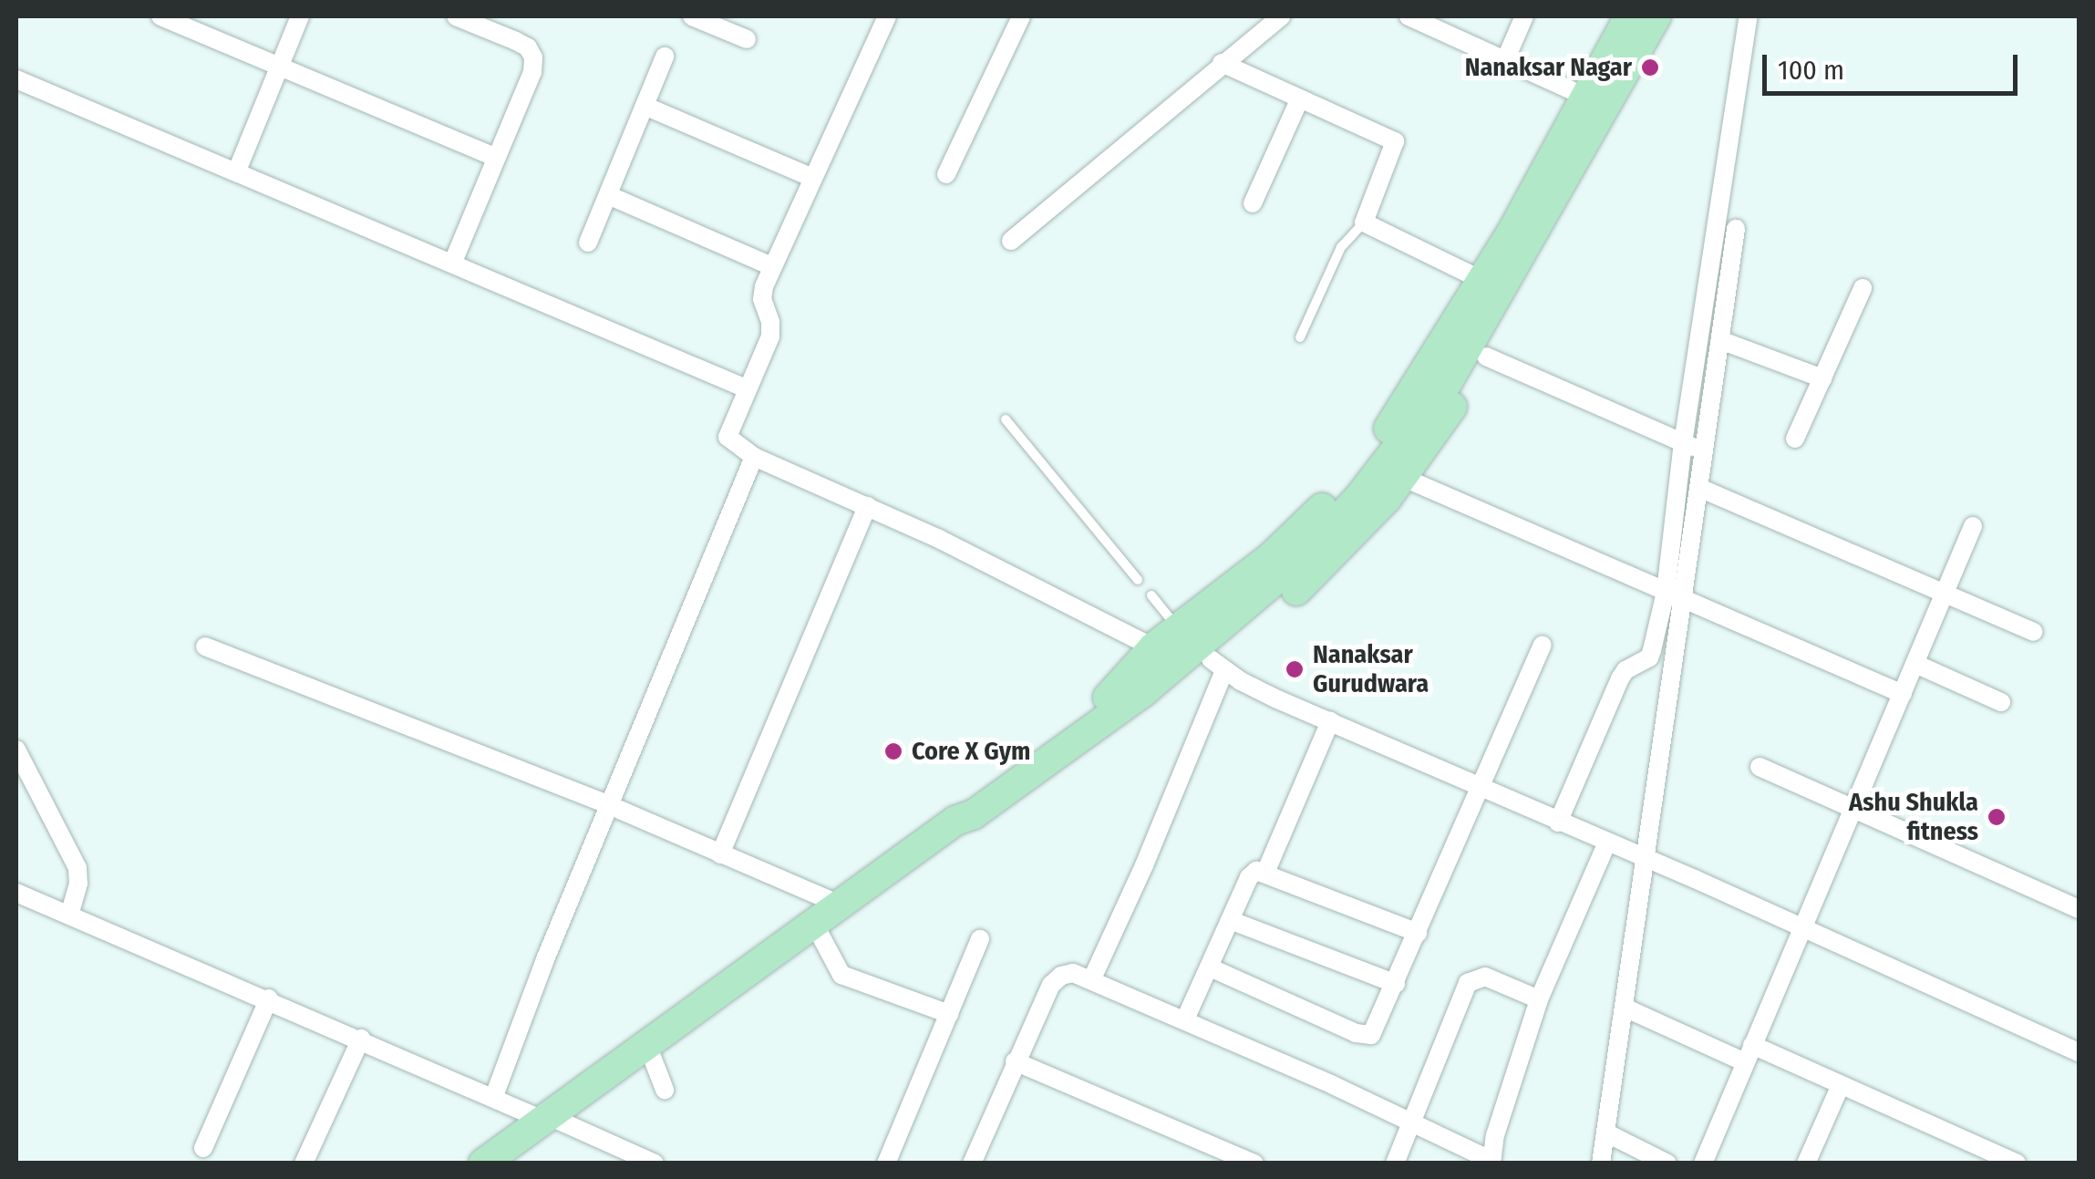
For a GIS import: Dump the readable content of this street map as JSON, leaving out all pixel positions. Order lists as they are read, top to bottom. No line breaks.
{"places":["Nanaksar Nagar","Nanaksar Gurudwara","Core X Gym","Ashu Shukla fitness"],"scale_bar":"100 m"}
